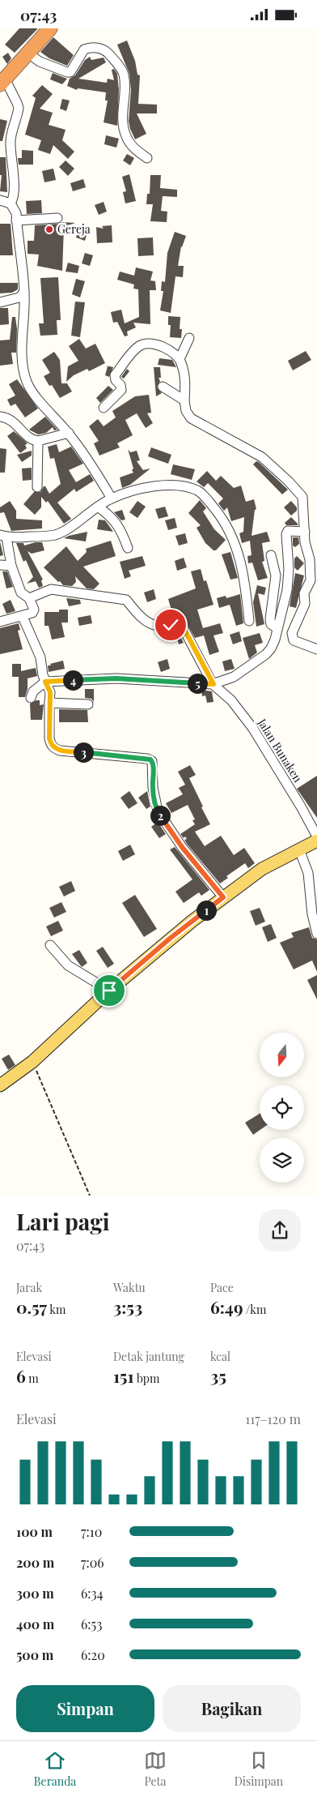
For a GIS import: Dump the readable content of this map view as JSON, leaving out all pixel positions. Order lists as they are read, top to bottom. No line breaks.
{"streets":{"street":["Jalan Bunaken"]},"places":["Gereja"],"north":"bottom","page":{"status":"07:43","pins":["4","5","3","2","1"],"heading":["Lari pagi","07:43"],"stats":[["Jarak","0.57 km"],["Waktu","3:53"],["Pace","6:49 /km"],["Elevasi","6 m"],["Detak jantung","151 bpm"],["kcal","35"]],"chart":["Elevasi","117–120 m"],"list":[{"name":"100 m","note":"7:10"},{"name":"200 m","note":"7:06"},{"name":"300 m","note":"6:34"},{"name":"400 m","note":"6:53"},{"name":"500 m","note":"6:20"}],"buttons":["Simpan","Bagikan"],"tabs":["Beranda","Peta","Disimpan"]}}
